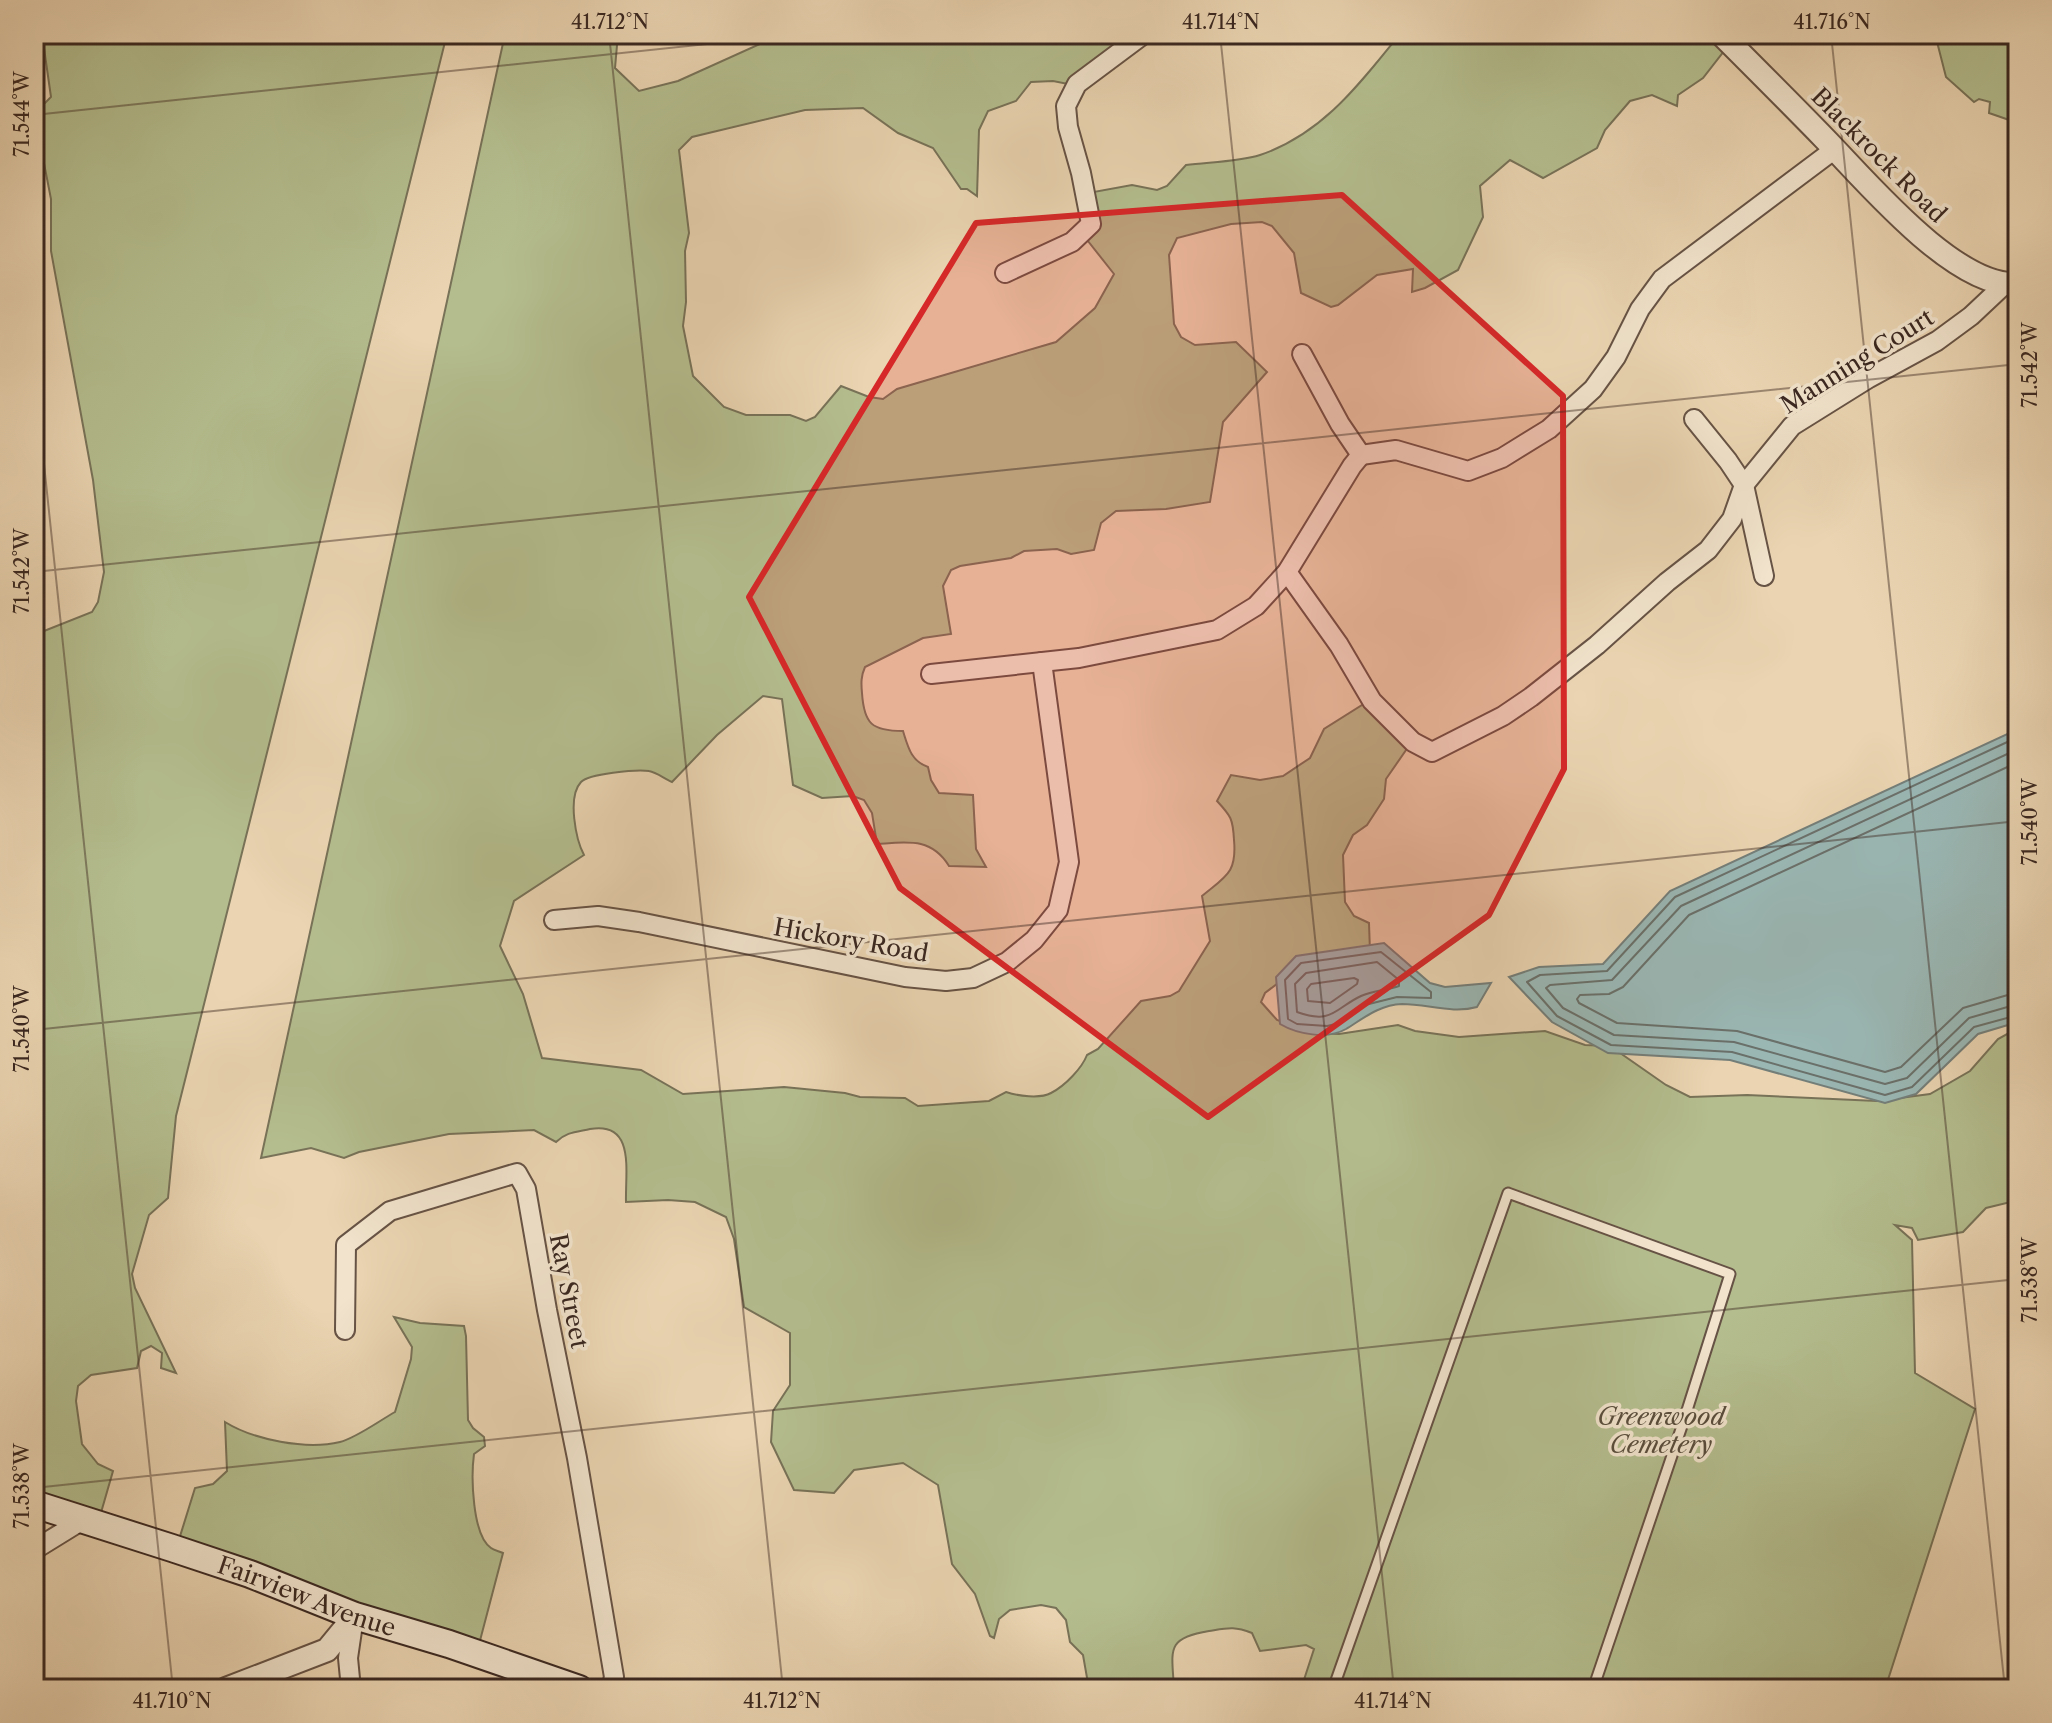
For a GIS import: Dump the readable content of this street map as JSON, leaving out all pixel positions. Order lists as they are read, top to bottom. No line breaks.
{"streets":{"main road":["Fairview Avenue"],"street":["Blackrock Road","Manning Court","Hickory Road","Ray Street"]},"crossings":[["Blackrock Road","Manning Court"]],"parks":["Greenwood Cemetery"],"coordinates":["41.712°N","41.714°N","41.716°N","71.544°W","71.542°W","71.540°W","71.538°W","41.710°N"]}
